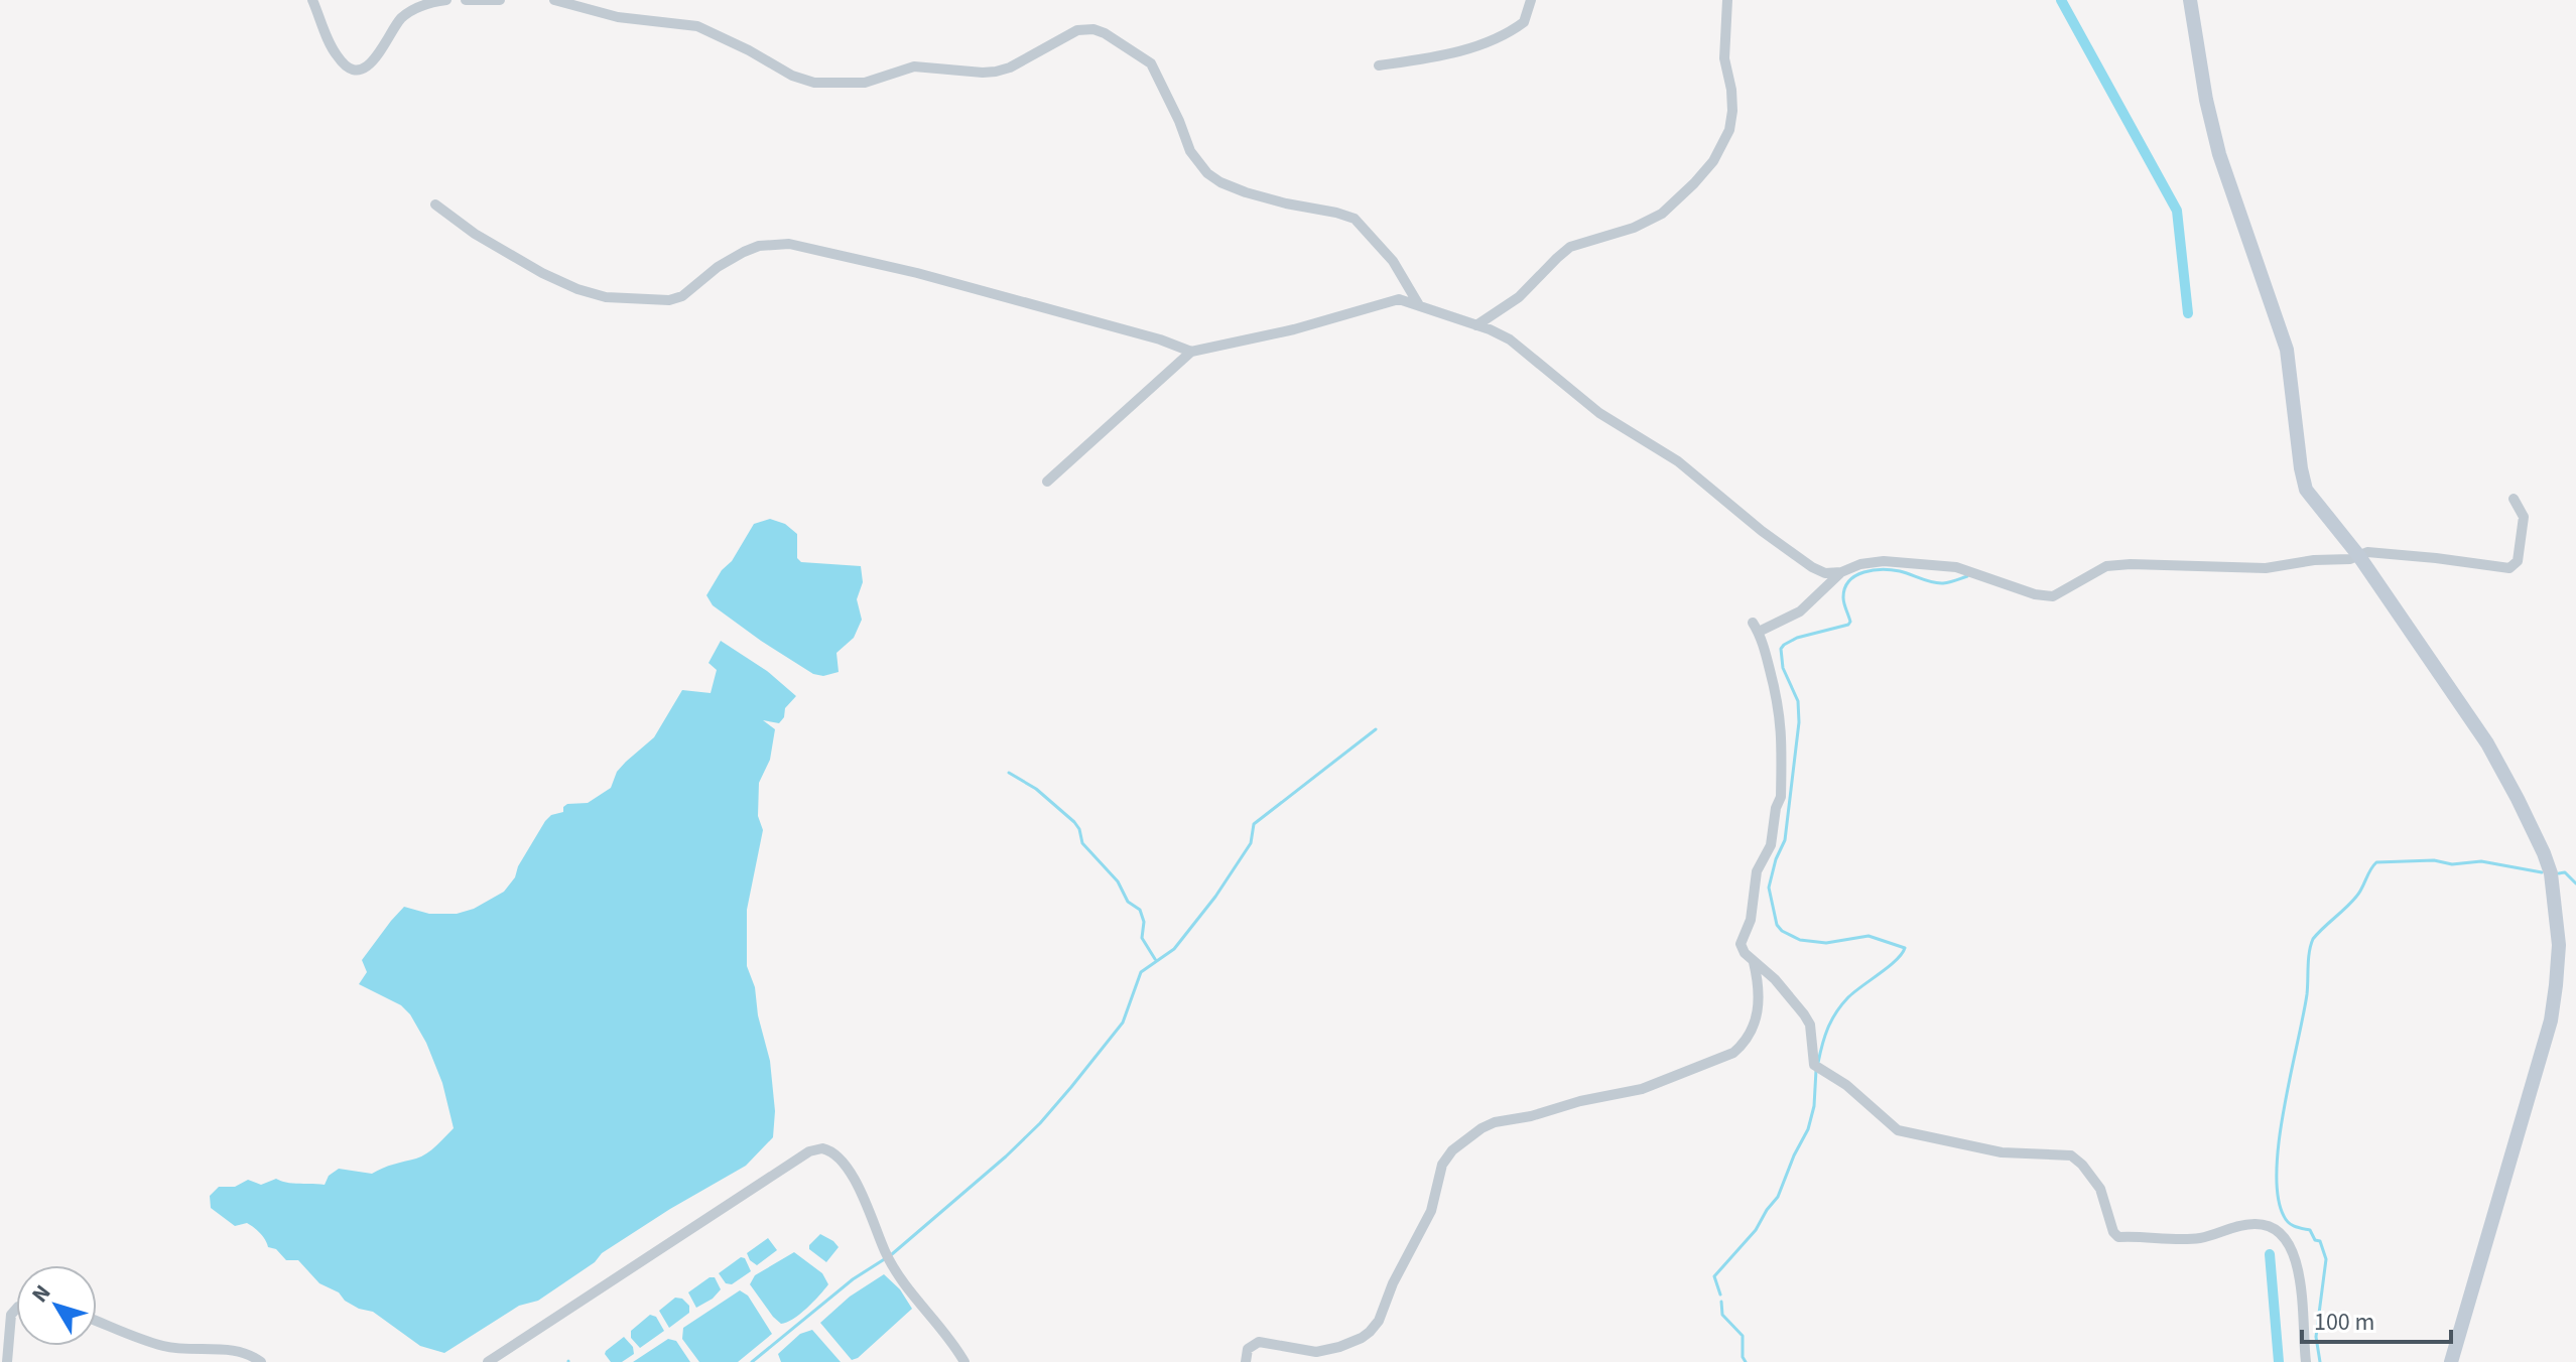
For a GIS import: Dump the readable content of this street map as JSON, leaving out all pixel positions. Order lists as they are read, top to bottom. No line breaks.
{"scale_bar":"100 m","north":"top left"}
